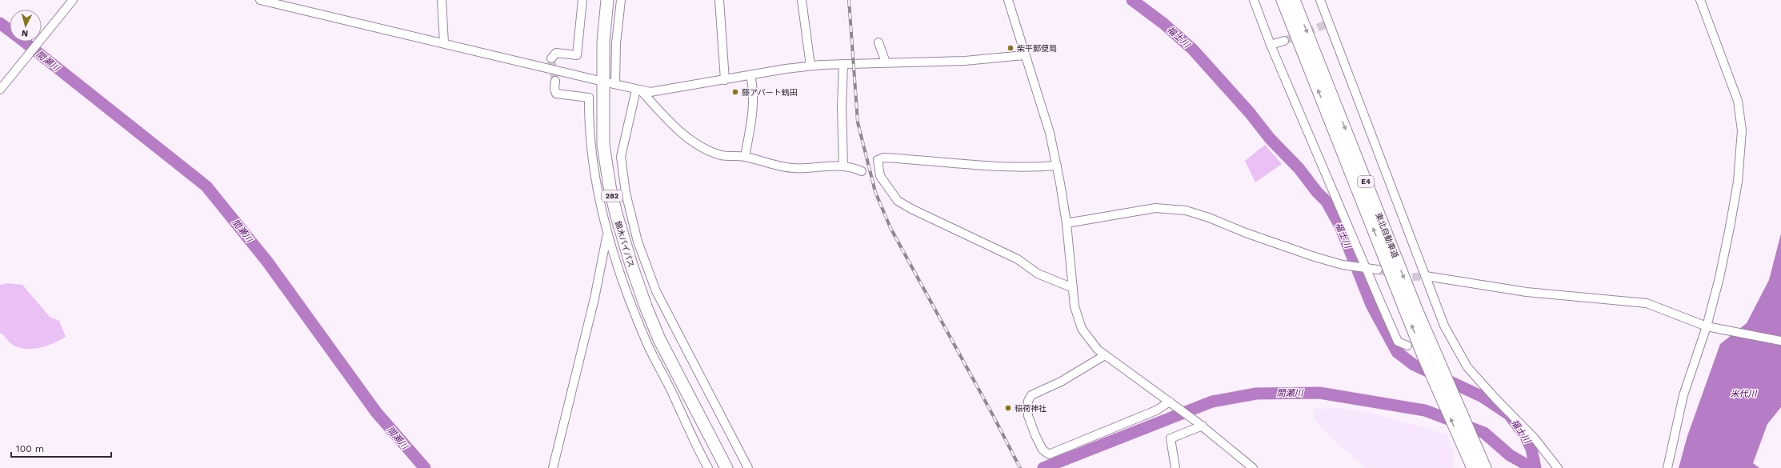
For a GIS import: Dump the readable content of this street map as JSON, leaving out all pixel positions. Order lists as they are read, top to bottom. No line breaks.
{"streets":{"highway":["E4","282","東北自動車道","錦木バイパス"]},"water":["福士川","間瀬川","米代川"],"places":["柴平郵便局","藤アパート鶴田","稲荷神社"],"scale_bar":"100 m","north":"bottom"}
